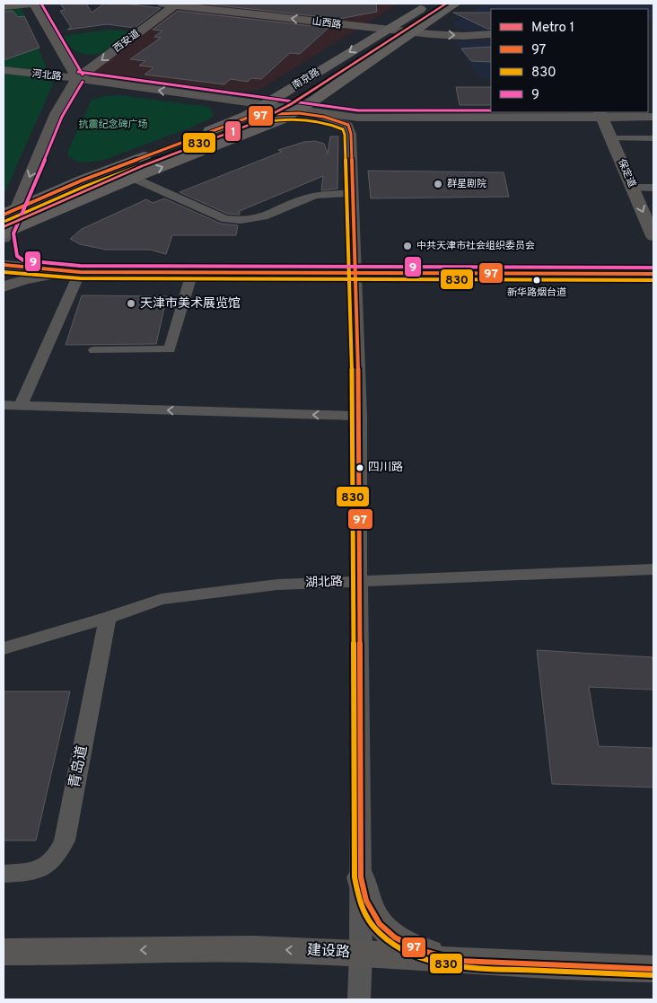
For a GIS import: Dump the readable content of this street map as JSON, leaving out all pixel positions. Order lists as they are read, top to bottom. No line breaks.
{"streets":{"main road":["南京路"],"street":["山西路","西安道","河北路","保定道","湖北路","青岛道","建设路"]},"crossings":[["山西路","西安道"],["山西路","南京路"],["西安道","河北路"],["河北路","南京路"],["湖北路","青岛道"]],"one_way":["西安道","保定道","建设路"],"parks":["抗震纪念碑广场"],"places":["群星剧院","中共天津市社会组织委员会","新华路烟台道","天津市美术展览馆","四川路"],"lines":["metro line 1","transit line 9","transit line 97","transit line 830"],"legend":["Metro 1","97","830","9"]}
